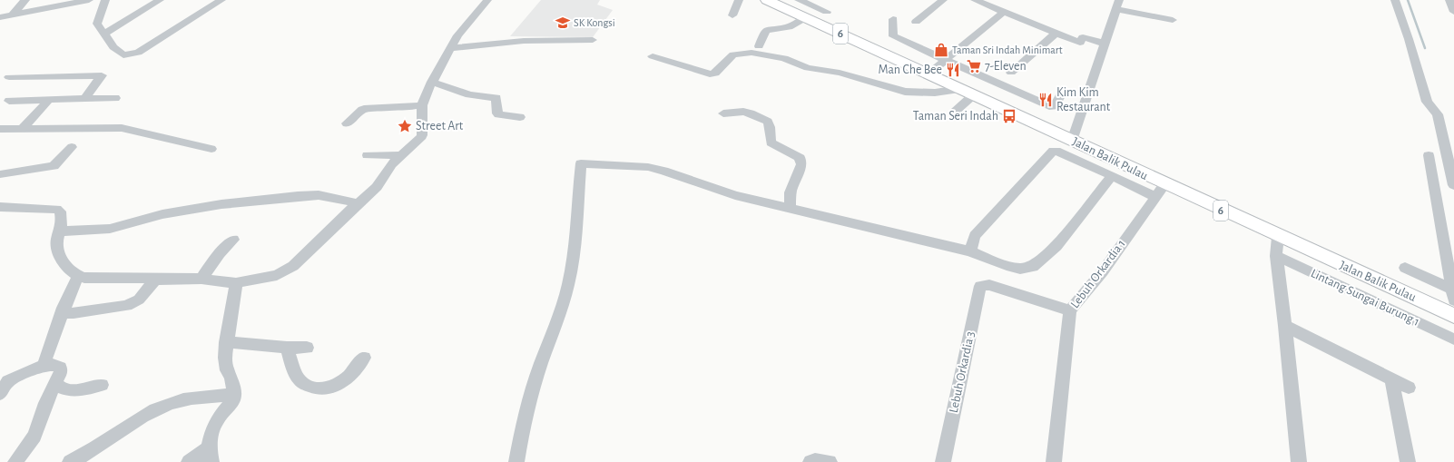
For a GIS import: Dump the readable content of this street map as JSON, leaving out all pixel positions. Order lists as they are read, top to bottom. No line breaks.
{"streets":{"main road":["6","Jalan Balik Pulau"],"street":["Lebuh Orkardia 1","Lintang Sungai Burung 1","Lebuh Orkardia 3"]},"crossings":[["Jalan Balik Pulau","Lebuh Orkardia 1"],["Lebuh Orkardia 1","Lebuh Orkardia 3"]],"places":{"school or university":["SK Kongsi"],"shop":["Taman Sri Indah Minimart"],"supermarket":["7-Eleven"],"restaurant":["Man Che Bee","Kim Kim Restaurant"],"bus stop":["Taman Seri Indah"],"place":["Street Art"]}}
